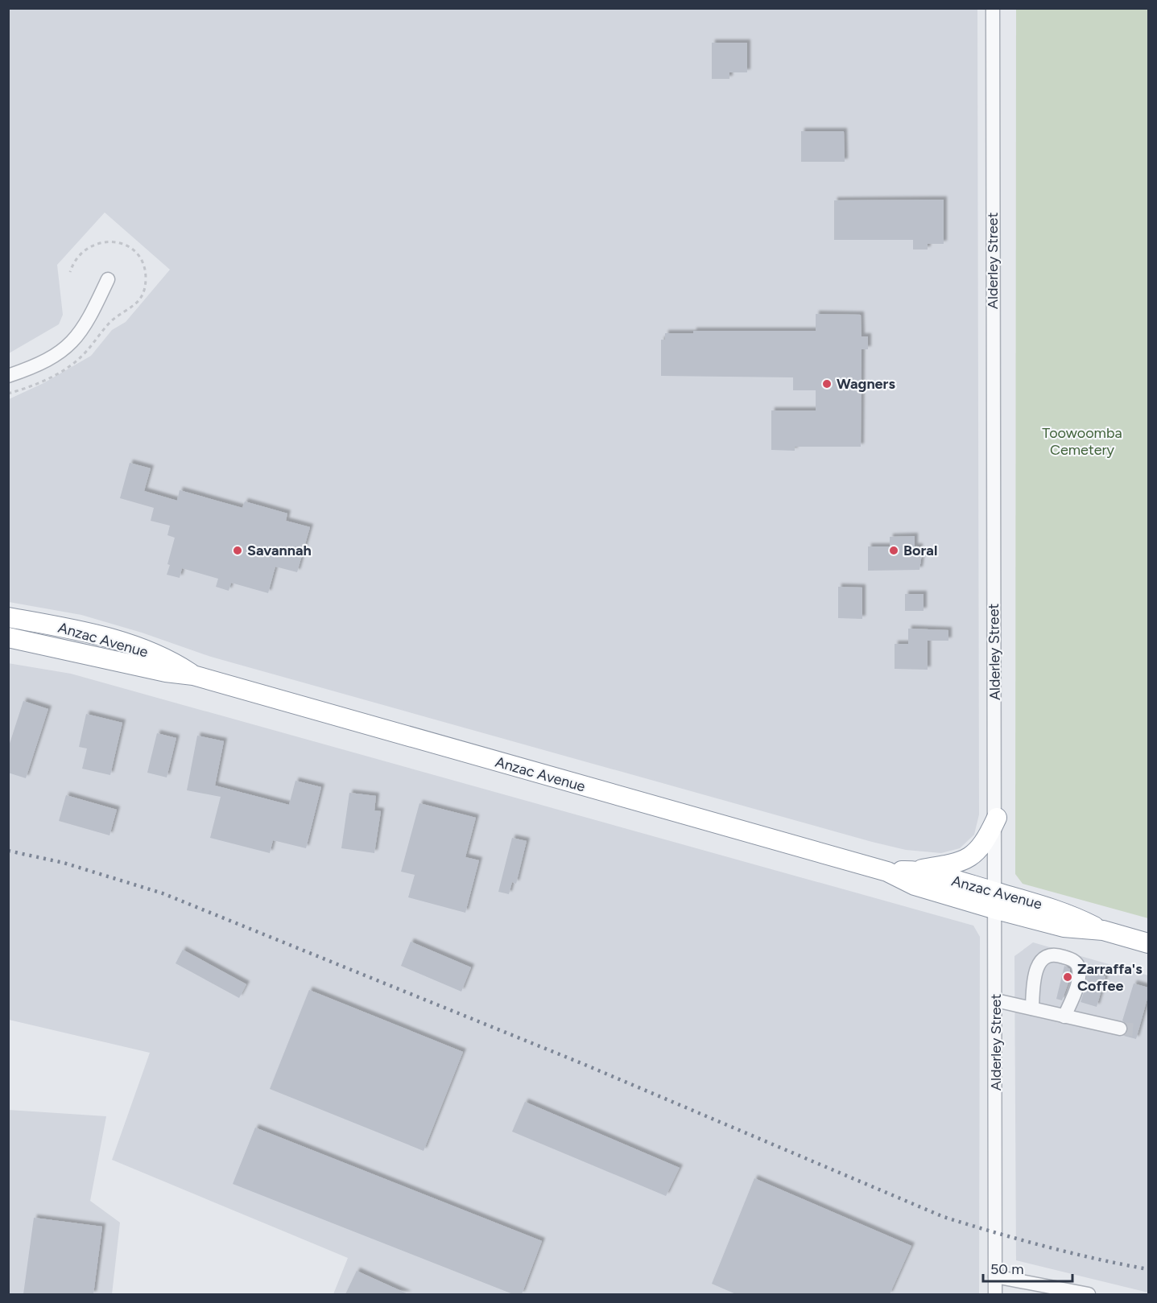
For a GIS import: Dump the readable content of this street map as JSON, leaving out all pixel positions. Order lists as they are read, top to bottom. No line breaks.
{"streets":{"highway":["Anzac Avenue"],"street":["Alderley Street"]},"crossings":[["Alderley Street","Anzac Avenue"]],"parks":["Toowoomba Cemetery"],"places":["Wagners","Savannah","Boral","Zarraffa's Coffee"],"scale_bar":"50 m"}
